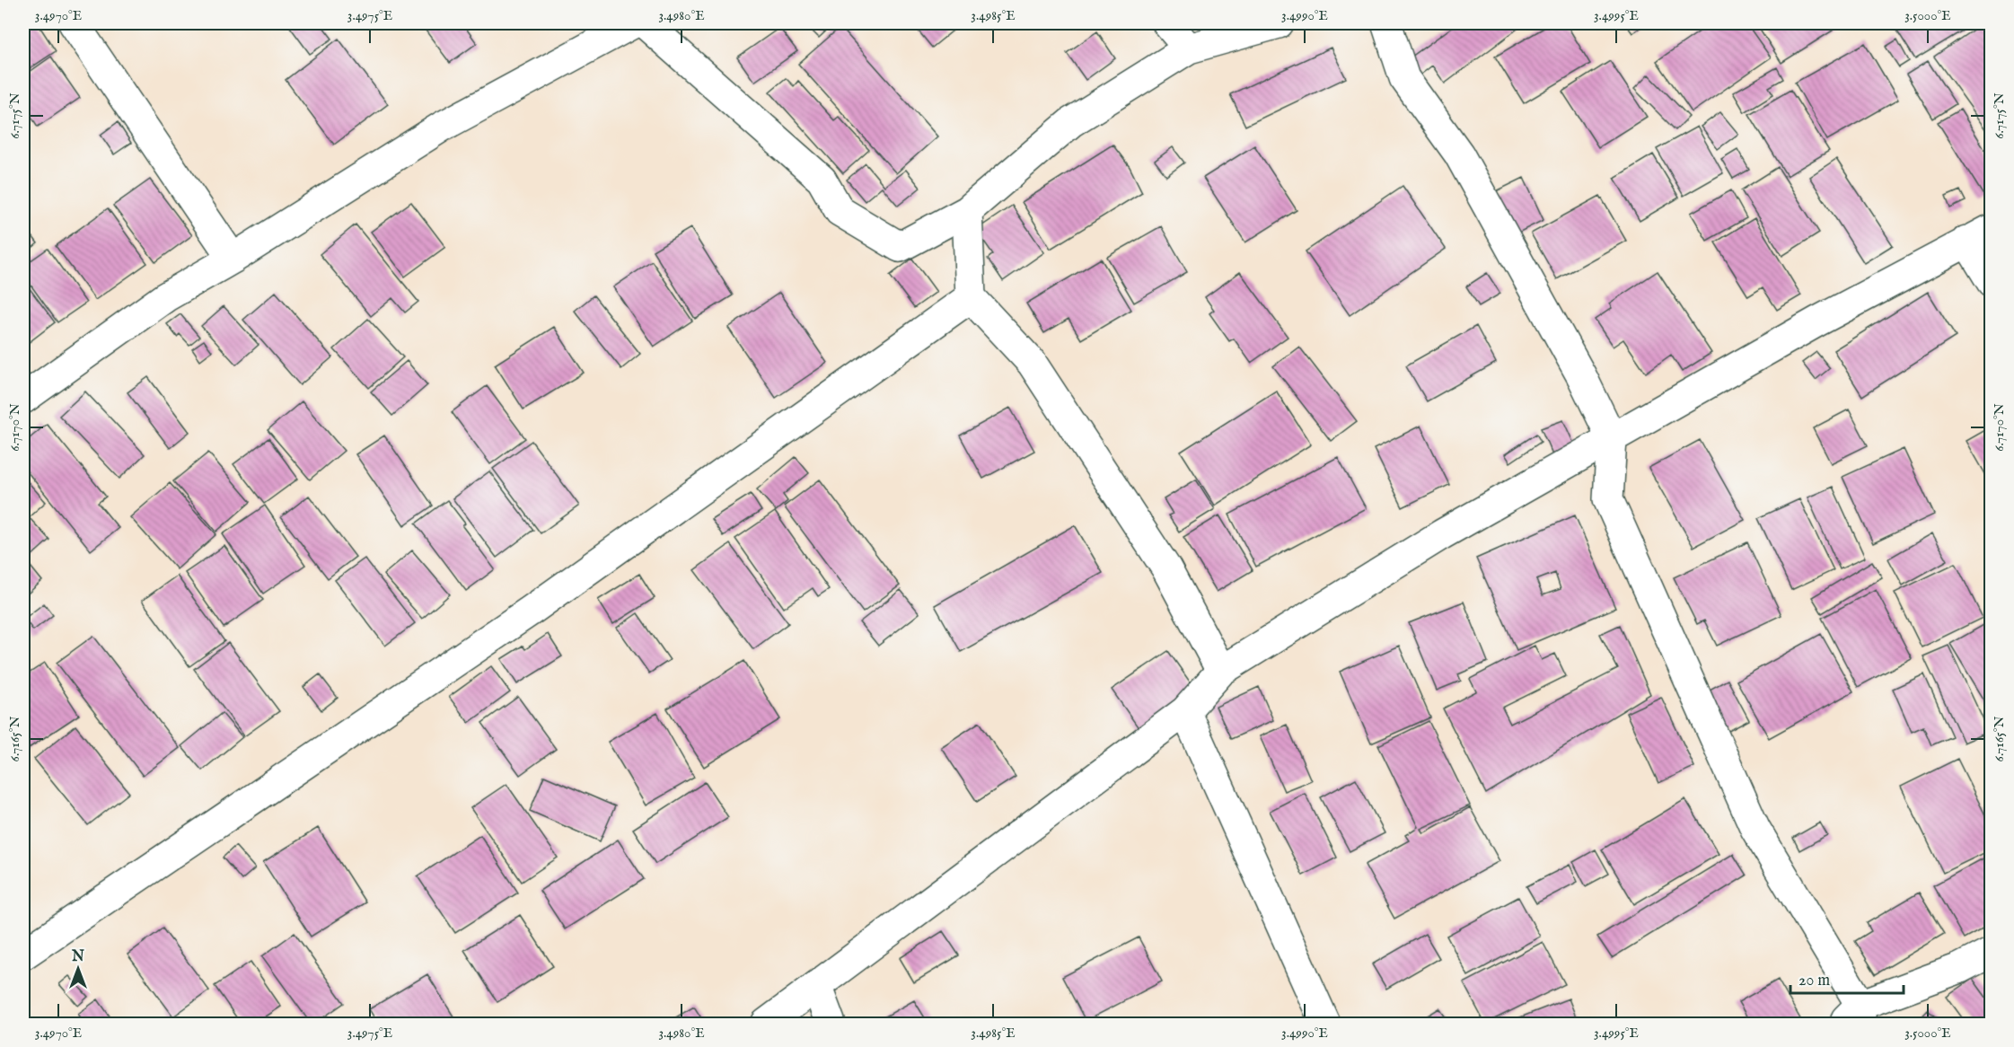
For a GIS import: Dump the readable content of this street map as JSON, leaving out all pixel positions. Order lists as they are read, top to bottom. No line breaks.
{"scale_bar":"20 m","north":"top","coordinates":["3.4970°E","3.4975°E","3.4980°E","3.4985°E","3.4990°E","3.4995°E","3.5000°E","6.7175°N","6.7170°N","6.7165°N"]}
